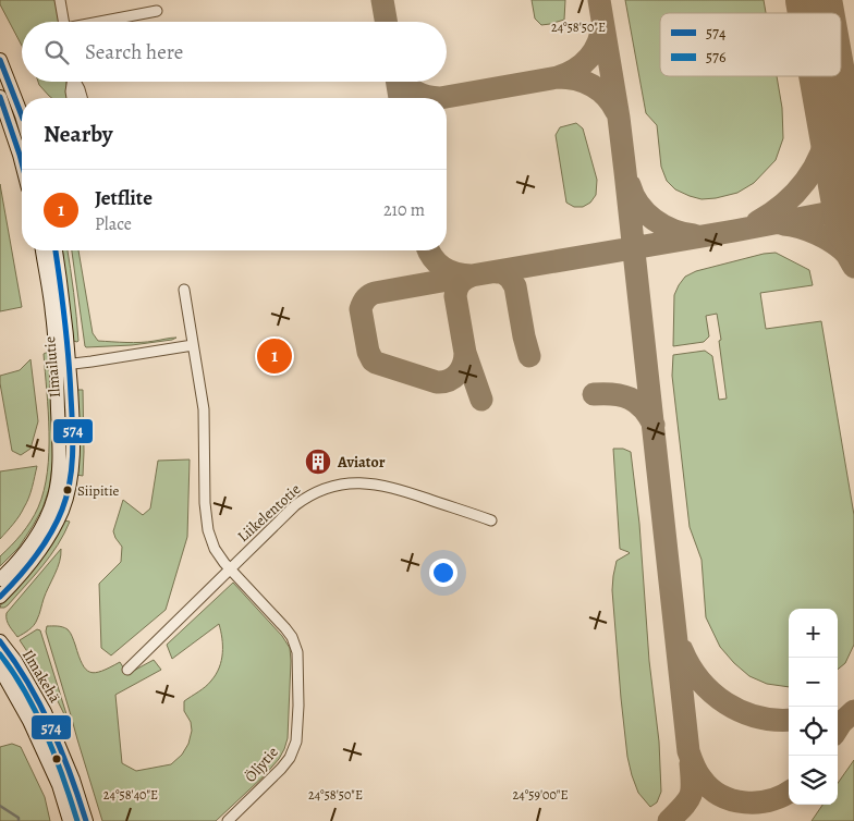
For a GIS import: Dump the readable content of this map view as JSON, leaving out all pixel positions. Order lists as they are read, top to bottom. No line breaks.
{"streets":{"main road":["Ilmailutie","Ilmakehä"],"street":["Liikelentotie","Öljytie"]},"crossings":[["Liikelentotie","Öljytie"]],"places":{"building":["Aviator"],"other":["Siipitie"]},"lines":["transit line 574","transit line 576"],"legend":["574","576"],"page":{"search":"Search here","heading":"Nearby","list":[{"mark":"1","name":"Jetflite","note":"Place","value":"210 m"}],"pins":"1","map_buttons":["+","−"]},"coordinates":["24°58'50\"E","24°58'40\"E","24°59'00\"E"]}
